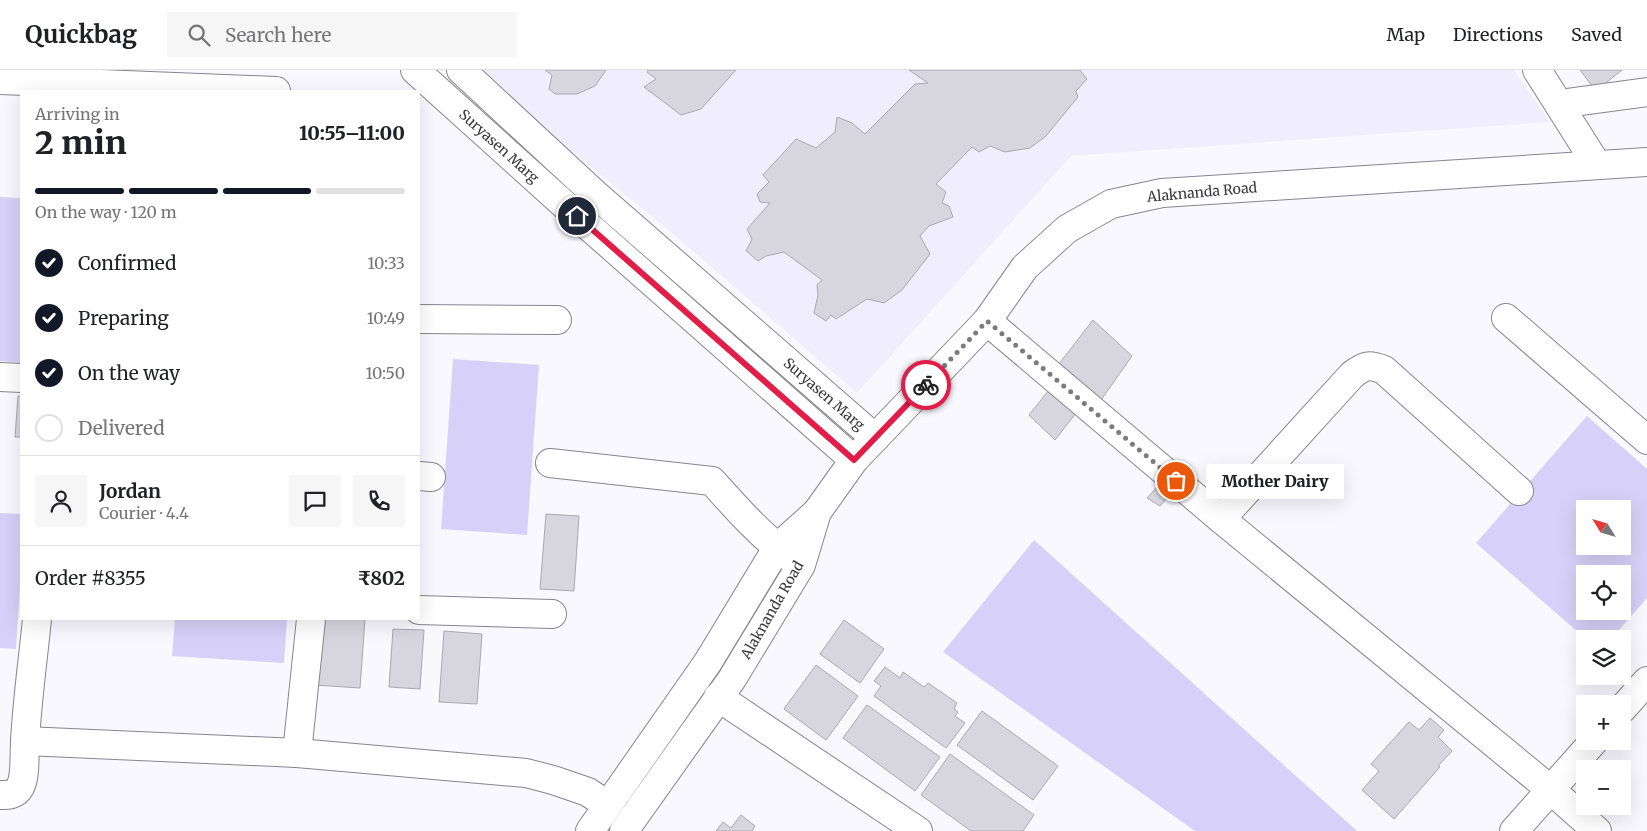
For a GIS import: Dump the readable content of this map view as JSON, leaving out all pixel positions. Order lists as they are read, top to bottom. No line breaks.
{"streets":{"street":["Suryasen Marg","Alaknanda Road"]},"crossings":[["Suryasen Marg","Alaknanda Road"]],"places":["Mother Dairy"],"north":"top left","page":{"header":"Quickbag","search":"Search here","nav":["Map","Directions","Saved"],"heading":["2 min","Arriving in","10:55–11:00"],"panel":["Jordan","Courier · 4.4","Order #8355","₹802"],"bar":"On the way · 120 m","list":[["Confirmed","10:33"],["Preparing","10:49"],["On the way","10:50"],"Delivered"],"bubble":"Mother Dairy","map_buttons":["+","−"]}}
